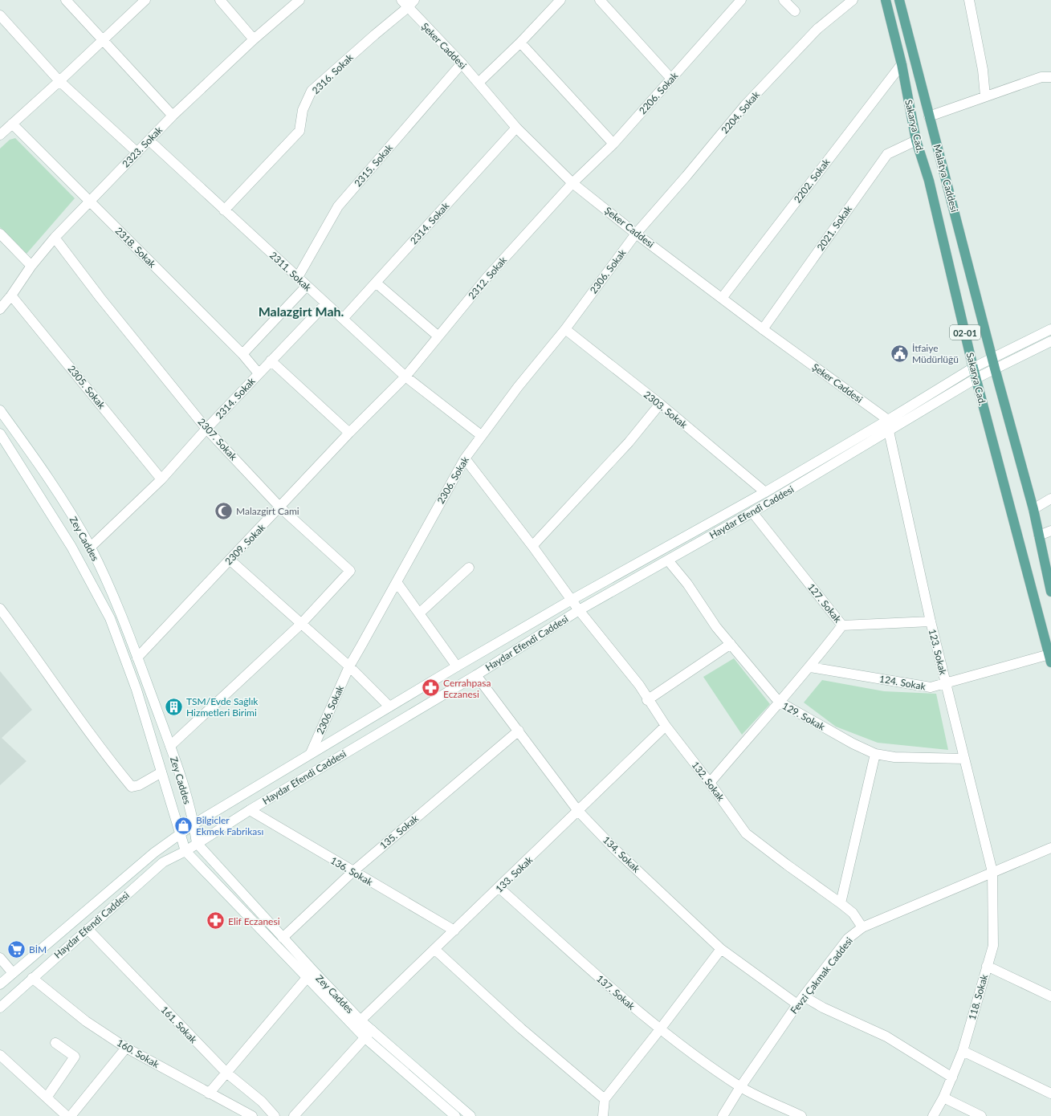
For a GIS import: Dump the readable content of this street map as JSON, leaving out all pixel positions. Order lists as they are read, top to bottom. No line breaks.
{"streets":{"main road":["Sakarya Cad.","Malatya Caddesi","02-01"],"street":["Şeker Caddesi","2316. Sokak","2206. Sokak","2204. Sokak","2323. Sokak","2315. Sokak","2202. Sokak","2314. Sokak","2021. Sokak","2318. Sokak","2311. Sokak","2306. Sokak","2312. Sokak","2305. Sokak","2303. Sokak","2307. Sokak","Haydar Efendi Caddesi","Zey Caddes","2309. Sokak","127. Sokak","123. Sokak","124. Sokak","129. Sokak","132. Sokak","135. Sokak","134. Sokak","136. Sokak","133. Sokak","Fevzi Çakmak Caddesi","137. Sokak","118. Sokak","161. Sokak","160. Sokak"]},"crossings":[["Şeker Caddesi","2316. Sokak"],["Şeker Caddesi","2206. Sokak"],["Şeker Caddesi","2204. Sokak"],["Şeker Caddesi","2315. Sokak"],["Şeker Caddesi","2202. Sokak"],["Şeker Caddesi","2314. Sokak"],["Şeker Caddesi","2021. Sokak"],["Şeker Caddesi","2306. Sokak"],["Şeker Caddesi","2312. Sokak"],["Şeker Caddesi","Haydar Efendi Caddesi"],["2316. Sokak","2311. Sokak"],["2206. Sokak","2312. Sokak"],["2204. Sokak","2306. Sokak"],["Sakarya Cad.","2202. Sokak"],["Sakarya Cad.","2021. Sokak"],["Sakarya Cad.","Haydar Efendi Caddesi"],["Sakarya Cad.","124. Sokak"],["2323. Sokak","2318. Sokak"],["2323. Sokak","2311. Sokak"],["2323. Sokak","2305. Sokak"],["2323. Sokak","2307. Sokak"],["2315. Sokak","2311. Sokak"],["Malatya Caddesi","Haydar Efendi Caddesi"],["2314. Sokak","2318. Sokak"],["2314. Sokak","2311. Sokak"],["2314. Sokak","2305. Sokak"],["2314. Sokak","2307. Sokak"],["2314. Sokak","Zey Caddes"],["2311. Sokak","2306. Sokak"],["2311. Sokak","2312. Sokak"],["2311. Sokak","2309. Sokak"],["2306. Sokak","2303. Sokak"],["2306. Sokak","Haydar Efendi Caddesi"],["2306. Sokak","132. Sokak"],["2312. Sokak","2309. Sokak"],["2303. Sokak","Haydar Efendi Caddesi"],["2307. Sokak","2309. Sokak"],["Haydar Efendi Caddesi","Zey Caddes"],["Haydar Efendi Caddesi","127. Sokak"],["Haydar Efendi Caddesi","123. Sokak"],["Haydar Efendi Caddesi","129. Sokak"],["Haydar Efendi Caddesi","132. Sokak"],["Haydar Efendi Caddesi","134. Sokak"],["Haydar Efendi Caddesi","136. Sokak"],["Haydar Efendi Caddesi","161. Sokak"],["Haydar Efendi Caddesi","160. Sokak"],["Zey Caddes","2309. Sokak"],["Zey Caddes","135. Sokak"],["Zey Caddes","133. Sokak"],["127. Sokak","123. Sokak"],["123. Sokak","124. Sokak"],["123. Sokak","129. Sokak"],["123. Sokak","Fevzi Çakmak Caddesi"],["123. Sokak","118. Sokak"],["132. Sokak","133. Sokak"],["132. Sokak","Fevzi Çakmak Caddesi"],["135. Sokak","134. Sokak"],["135. Sokak","136. Sokak"],["134. Sokak","133. Sokak"],["134. Sokak","Fevzi Çakmak Caddesi"],["136. Sokak","133. Sokak"],["133. Sokak","137. Sokak"],["Fevzi Çakmak Caddesi","137. Sokak"],["Fevzi Çakmak Caddesi","118. Sokak"]],"districts":["Malazgirt Mah."],"places":{"public building":["İtfaiye Müdürlüğü"],"mosque":["Malazgirt Cami"],"pharmacy":["Cerrahpasa Eczanesi","Elif Eczanesi"],"building":["TSM/Evde Sağlık Hizmetleri Birimi"],"shop":["Bilgicler Ekmek Fabrikası"],"supermarket":["BİM"]}}
